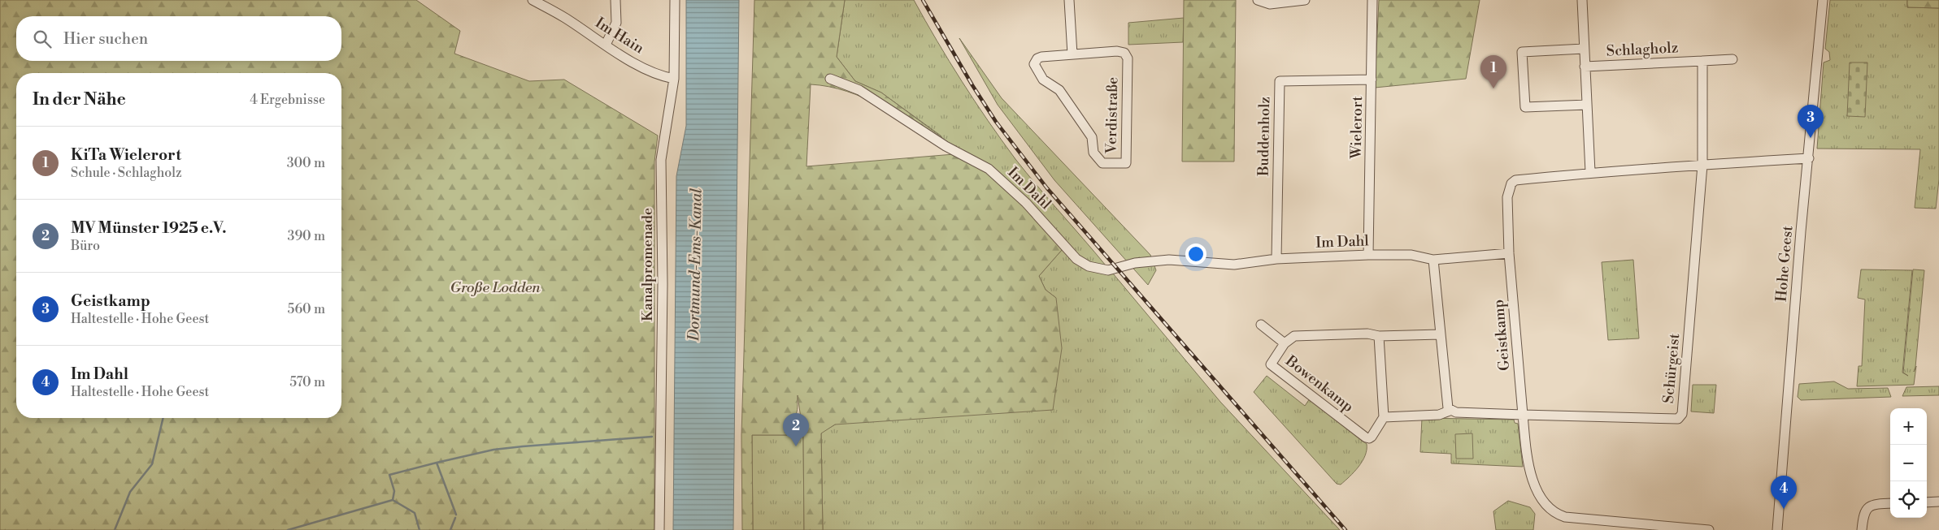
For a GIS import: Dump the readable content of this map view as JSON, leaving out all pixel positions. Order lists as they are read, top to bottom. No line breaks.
{"streets":{"street":["Im Hain","Schlagholz","Verdistraße","Wielerort","Buddenholz","Im Dahl","Hohe Geest","Kanalpromenade","Geistkamp","Schürgeist","Bowenkamp"]},"crossings":[["Im Hain","Kanalpromenade"],["Wielerort","Buddenholz"],["Wielerort","Im Dahl"],["Buddenholz","Im Dahl"],["Hohe Geest","Geistkamp"],["Geistkamp","Schürgeist"]],"water":["Dortmund-Ems-Kanal"],"parks":["Große Lodden"],"page":{"search":"Hier suchen","pins":["1","3","2","4"],"heading":["In der Nähe","4 Ergebnisse"],"list":[{"mark":"1","name":"KiTa Wielerort","note":"Schule · Schlagholz","value":"300 m"},{"mark":"2","name":"MV Münster 1925 e.V.","note":"Büro","value":"390 m"},{"mark":"3","name":"Geistkamp","note":"Haltestelle · Hohe Geest","value":"560 m"},{"mark":"4","name":"Im Dahl","note":"Haltestelle · Hohe Geest","value":"570 m"}],"map_buttons":["+","−"]}}
